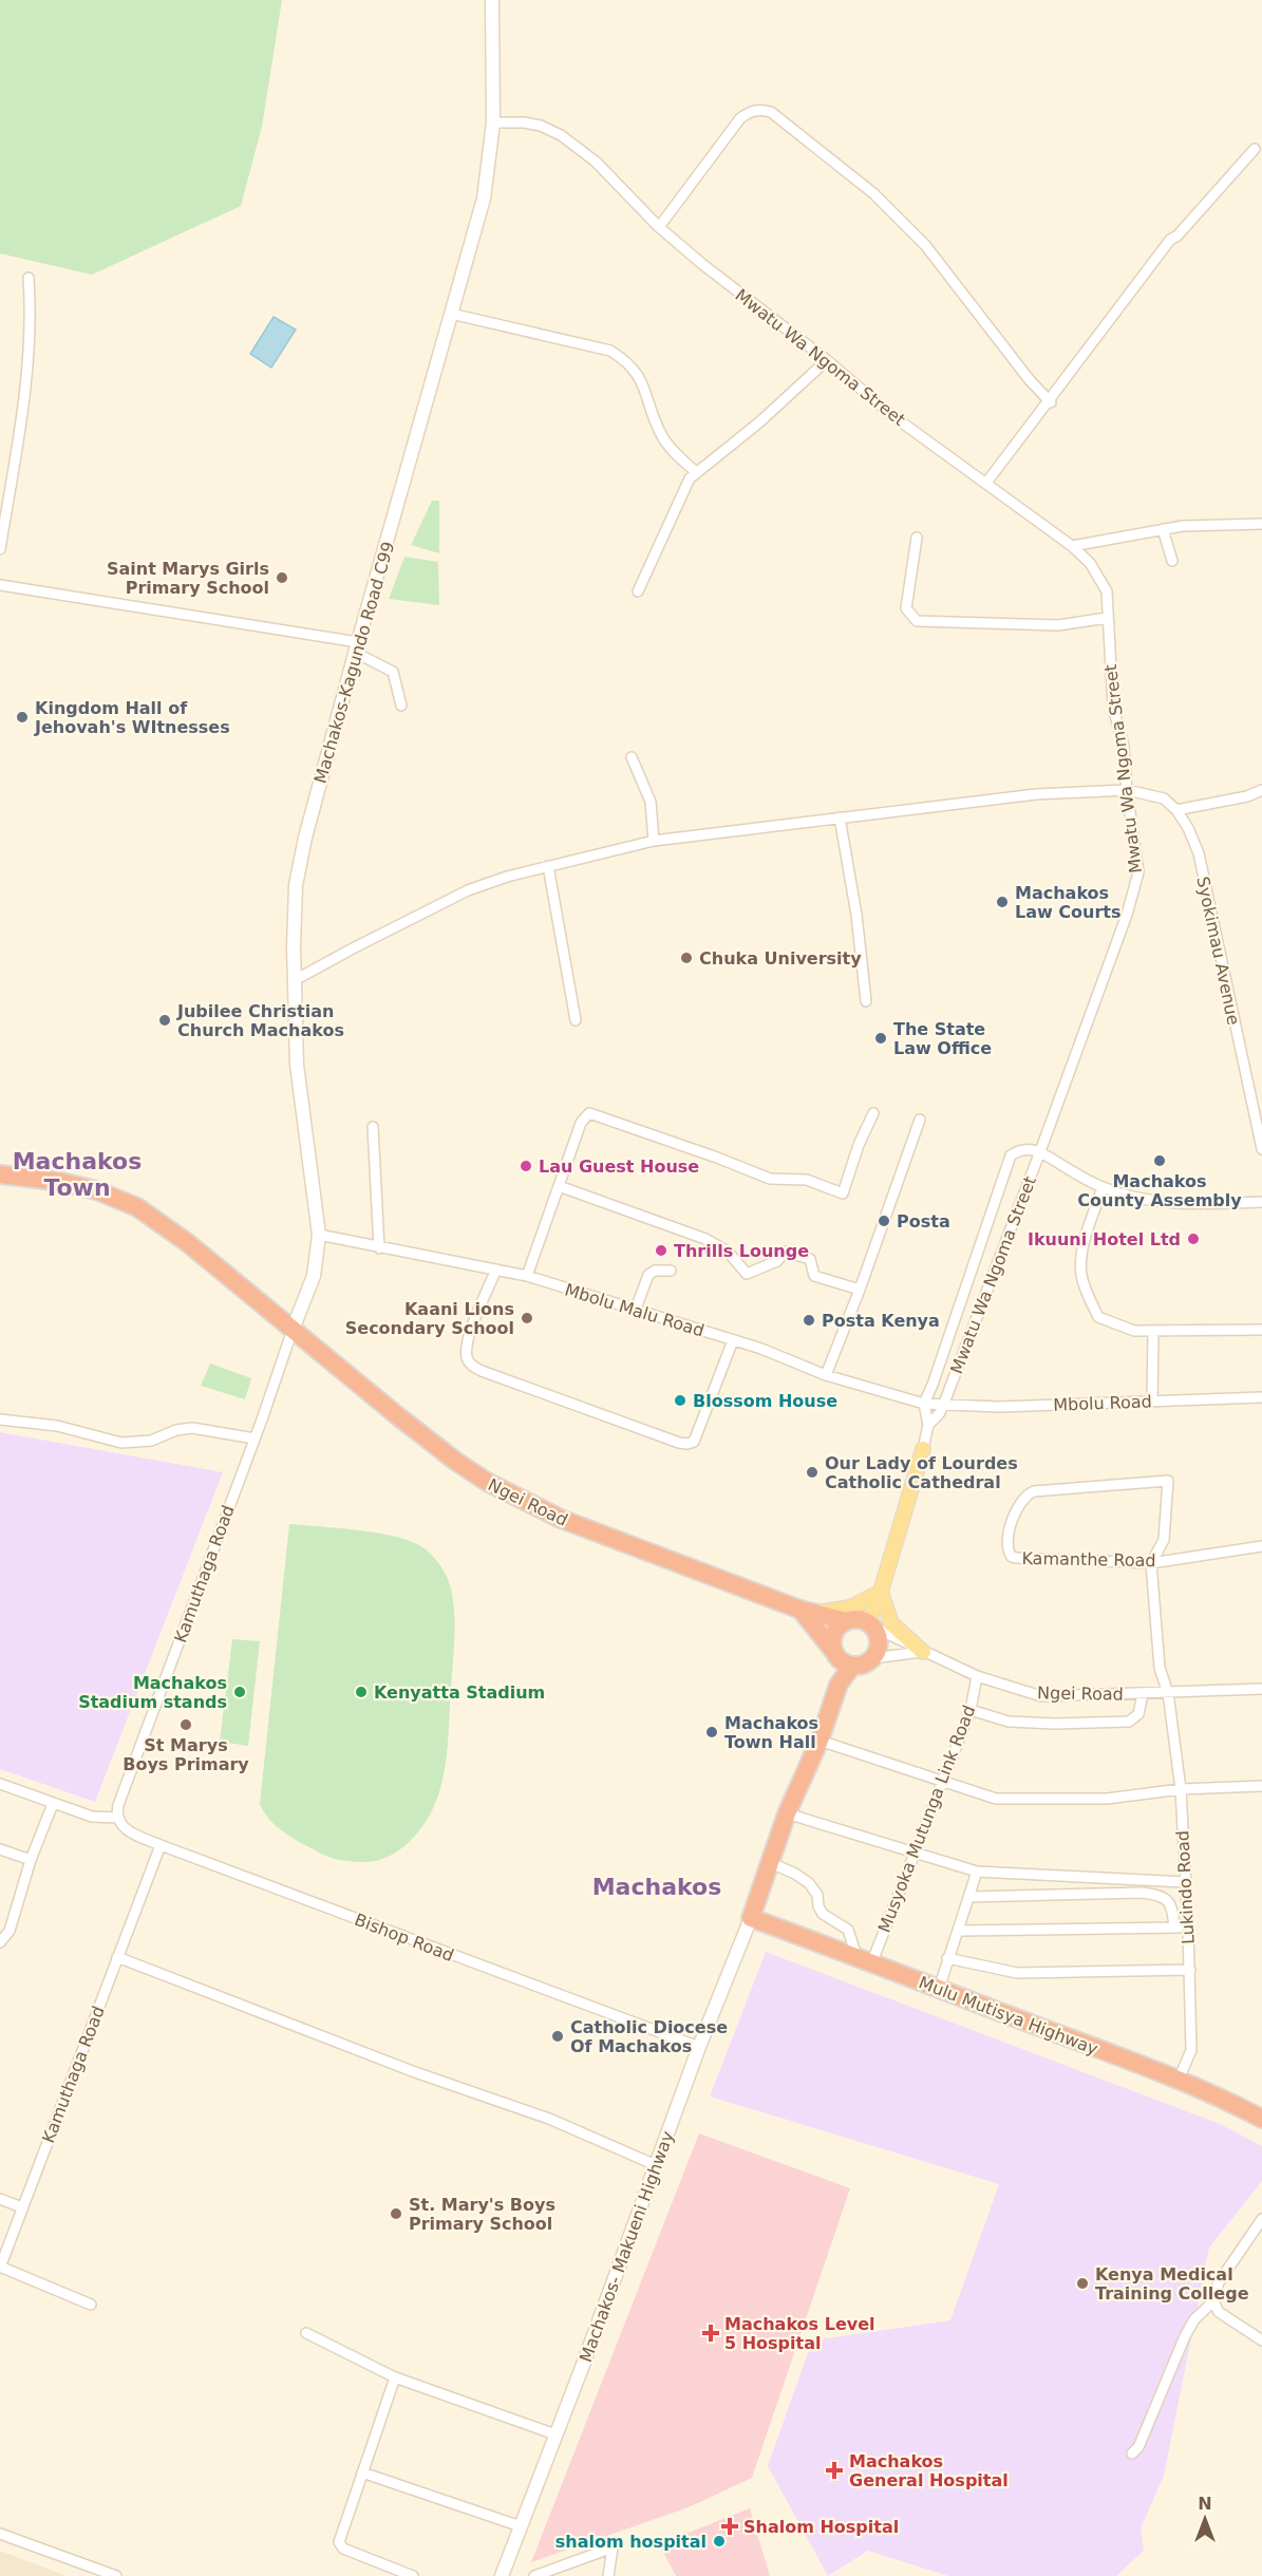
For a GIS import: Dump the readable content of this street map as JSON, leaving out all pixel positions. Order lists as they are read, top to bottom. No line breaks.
{"streets":{"highway":["Ngei Road","Mulu Mutisya Highway"],"main road":["Machakos-Kagundo Road C99","Machakos- Makueni Highway"],"street":["Mwatu Wa Ngoma Street","Syokimau Avenue","Mbolu Malu Road","Mbolu Road","Kamanthe Road","Kamuthaga Road","Musyoka Mutunga Link Road","Lukindo Road","Bishop Road"]},"crossings":[["Mwatu Wa Ngoma Street","Machakos-Kagundo Road C99"],["Mwatu Wa Ngoma Street","Mbolu Malu Road"],["Mwatu Wa Ngoma Street","Mbolu Road"],["Machakos-Kagundo Road C99","Mbolu Malu Road"],["Machakos-Kagundo Road C99","Ngei Road"],["Machakos-Kagundo Road C99","Kamuthaga Road"],["Mbolu Malu Road","Mbolu Road"],["Ngei Road","Kamuthaga Road"],["Ngei Road","Musyoka Mutunga Link Road"],["Ngei Road","Lukindo Road"],["Kamuthaga Road","Bishop Road"],["Musyoka Mutunga Link Road","Mulu Mutisya Highway"],["Lukindo Road","Mulu Mutisya Highway"],["Bishop Road","Machakos- Makueni Highway"],["Mulu Mutisya Highway","Machakos- Makueni Highway"]],"districts":["Machakos Town","Machakos"],"places":{"other":["Saint Marys Girls Primary School","Kingdom Hall of Jehovah's WItnesses","Machakos Law Courts","Chuka University","Jubilee Christian Church Machakos","The State Law Office","Machakos County Assembly","Lau Guest House","Posta","Ikuuni Hotel Ltd","Thrills Lounge","Kaani Lions Secondary School","Posta Kenya","Blossom House","Our Lady of Lourdes Catholic Cathedral","Machakos Stadium stands","Kenyatta Stadium","St Marys Boys Primary","Machakos Town Hall","Catholic Diocese Of Machakos","St. Mary's Boys Primary School","Kenya Medical Training College","shalom hospital"],"health":["Machakos Level 5 Hospital","Machakos General Hospital","Shalom Hospital"]},"north":"top"}
